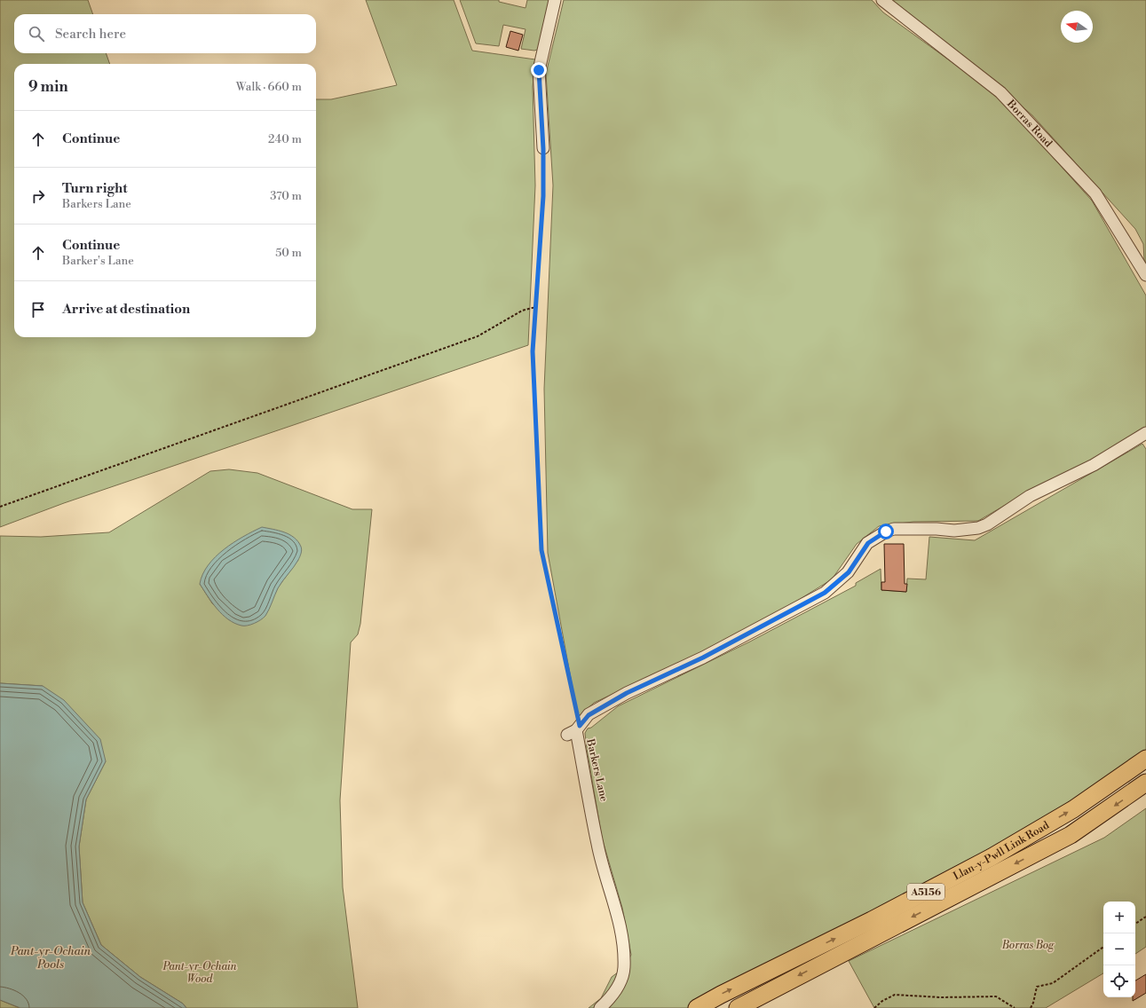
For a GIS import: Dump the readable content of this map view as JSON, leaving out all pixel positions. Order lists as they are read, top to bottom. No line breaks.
{"streets":{"highway":["Llan-y-Pwll Link Road","A5156"],"street":["Borras Road"],"path":["Barkers Lane"]},"water":["Pant-yr-Ochain Pools"],"parks":["Borras Bog","Pant-yr-Ochain Wood"],"north":"left","page":{"search":"Search here","heading":["9 min","Walk · 660 m"],"list":[["Continue","240 m"],["Turn right","Barkers Lane","370 m"],["Continue","Barker's Lane","50 m"],"Arrive at destination"],"map_buttons":["+","−"]}}
